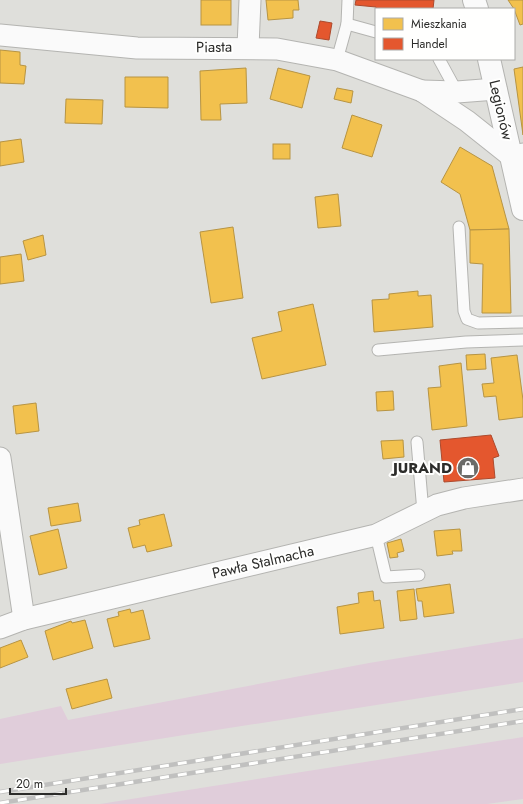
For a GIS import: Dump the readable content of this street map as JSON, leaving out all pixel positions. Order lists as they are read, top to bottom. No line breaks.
{"streets":{"street":["Piasta","Legionów","Pawła Stalmacha"]},"crossings":[["Piasta","Legionów"]],"places":{"shop":["JURAND"]},"legend":["Mieszkania","Handel"],"scale_bar":"20 m"}
